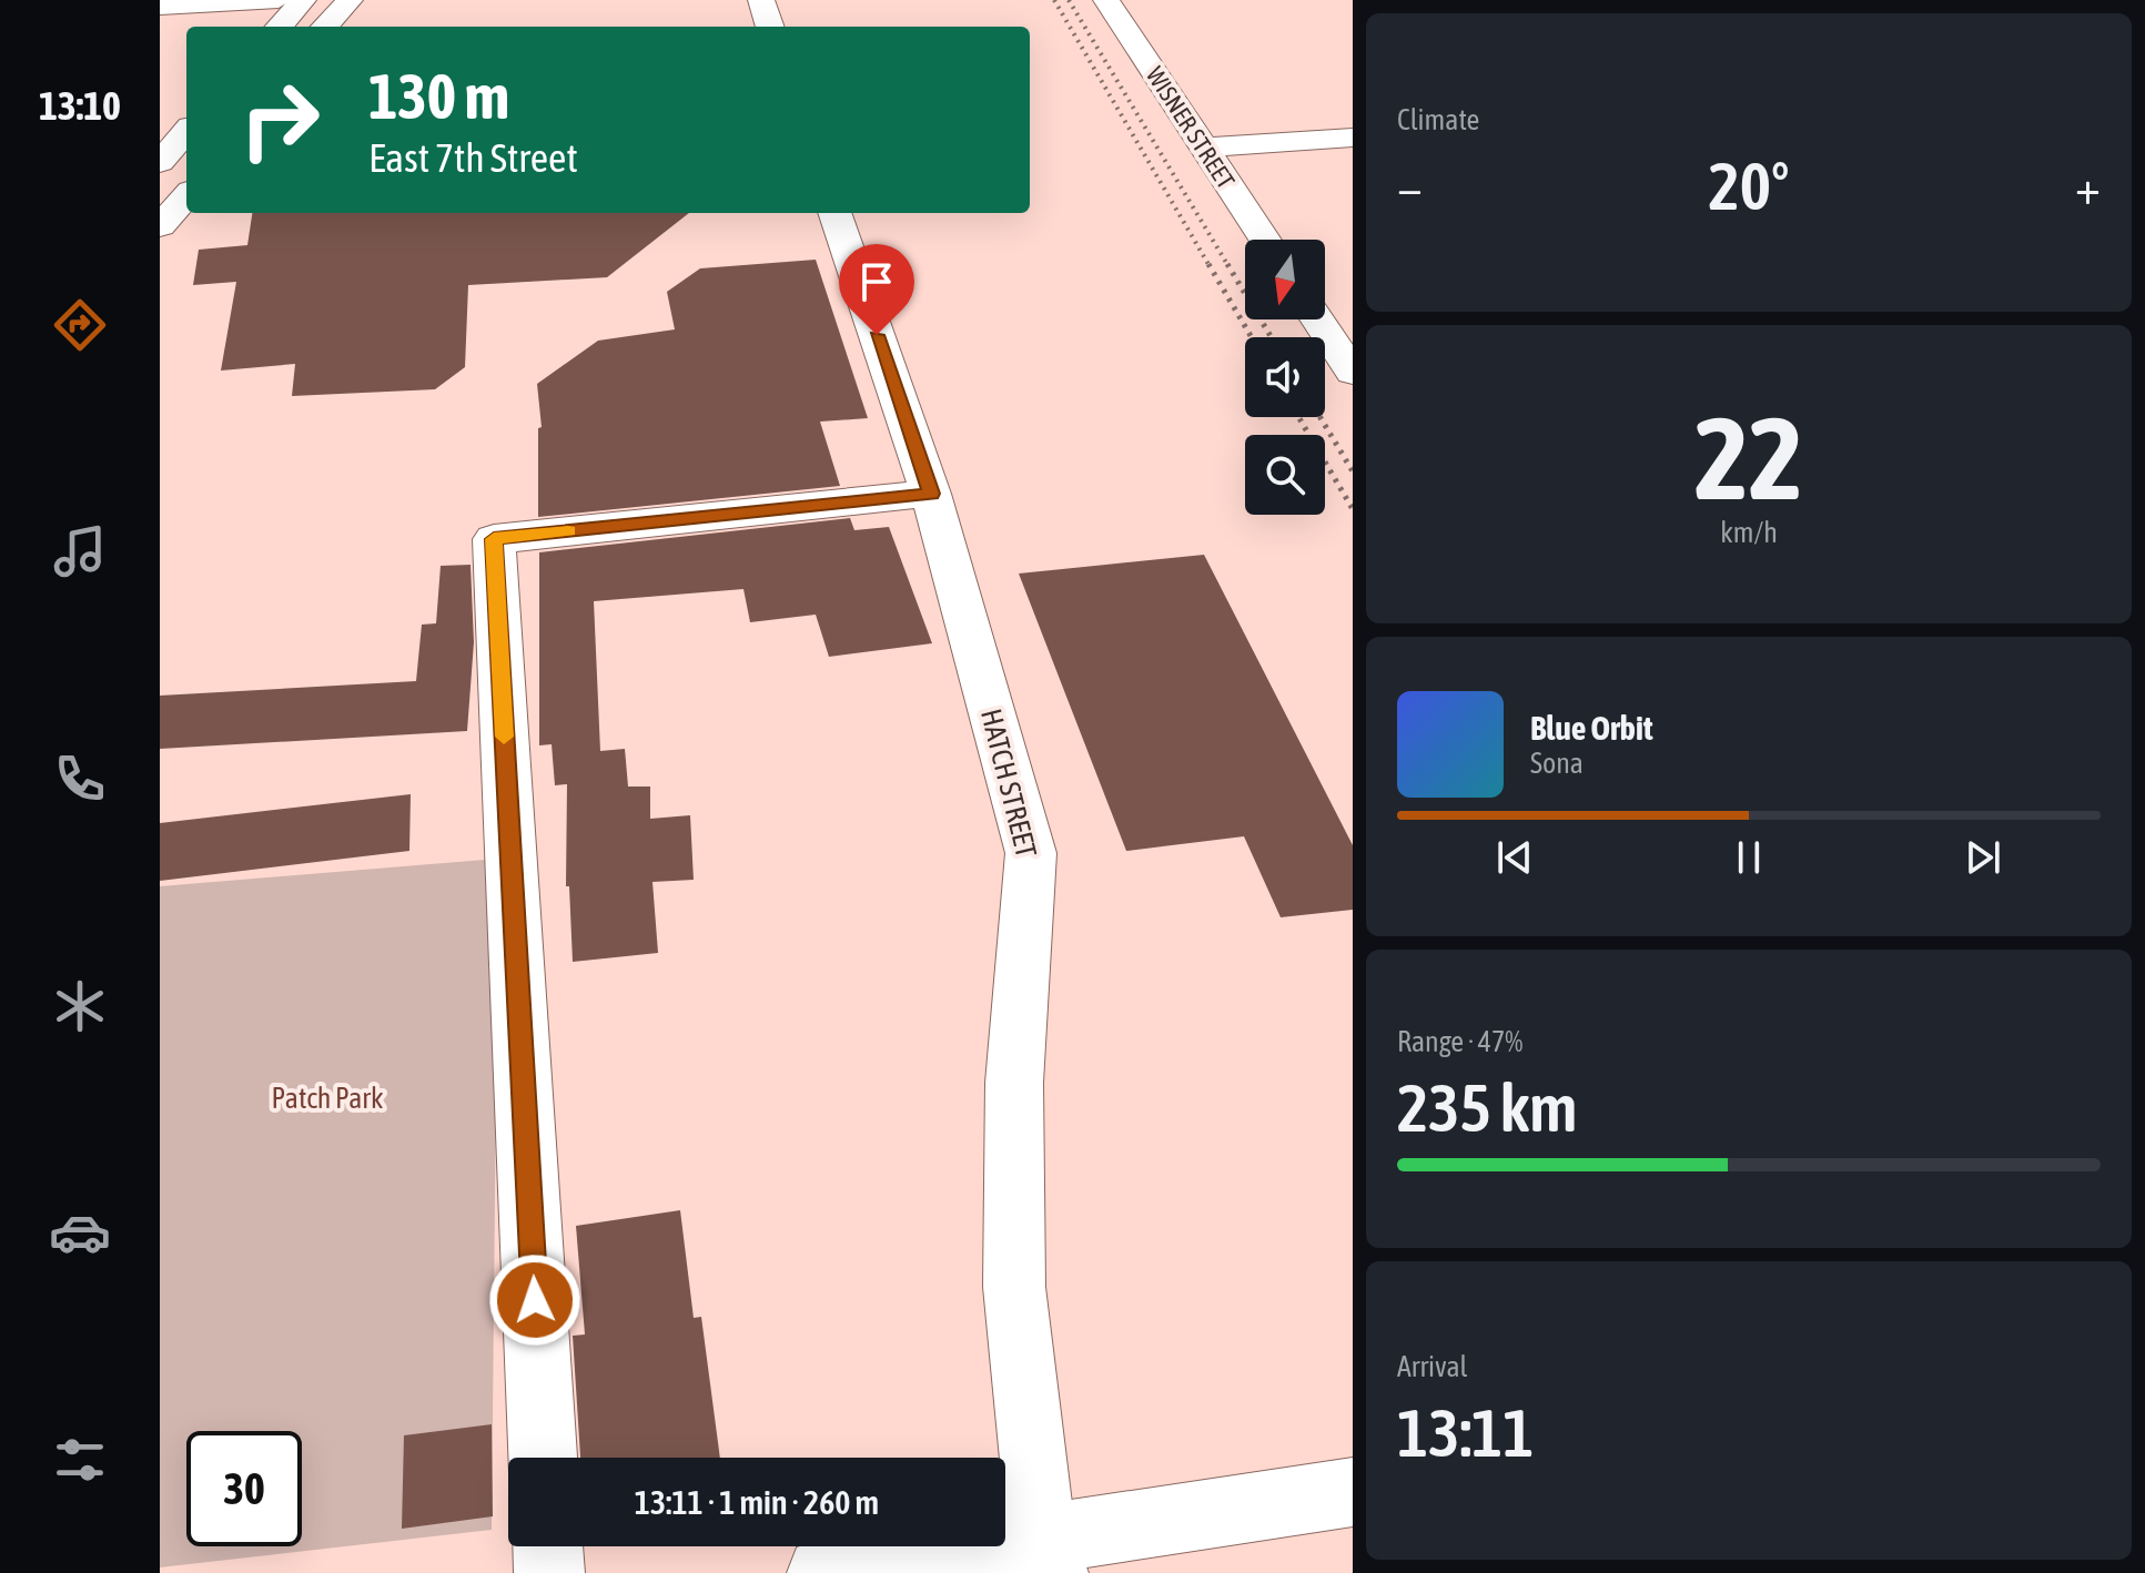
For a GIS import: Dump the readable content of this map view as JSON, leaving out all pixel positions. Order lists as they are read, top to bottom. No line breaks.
{"streets":{"street":["WISNER STREET","HATCH STREET"]},"parks":["Patch Park"],"north":"bottom","page":{"tabs":"13:10","tile":["Climate",["22","km/h"],["Range · 47%","235 km"],["Arrival","13:11"]],"turn":["130 m","East 7th Street"],"heat":["−","20°","+"],"song":["Blue Orbit","Sona"],"limit":"30","trip":"13:11 · 1 min · 260 m"}}
